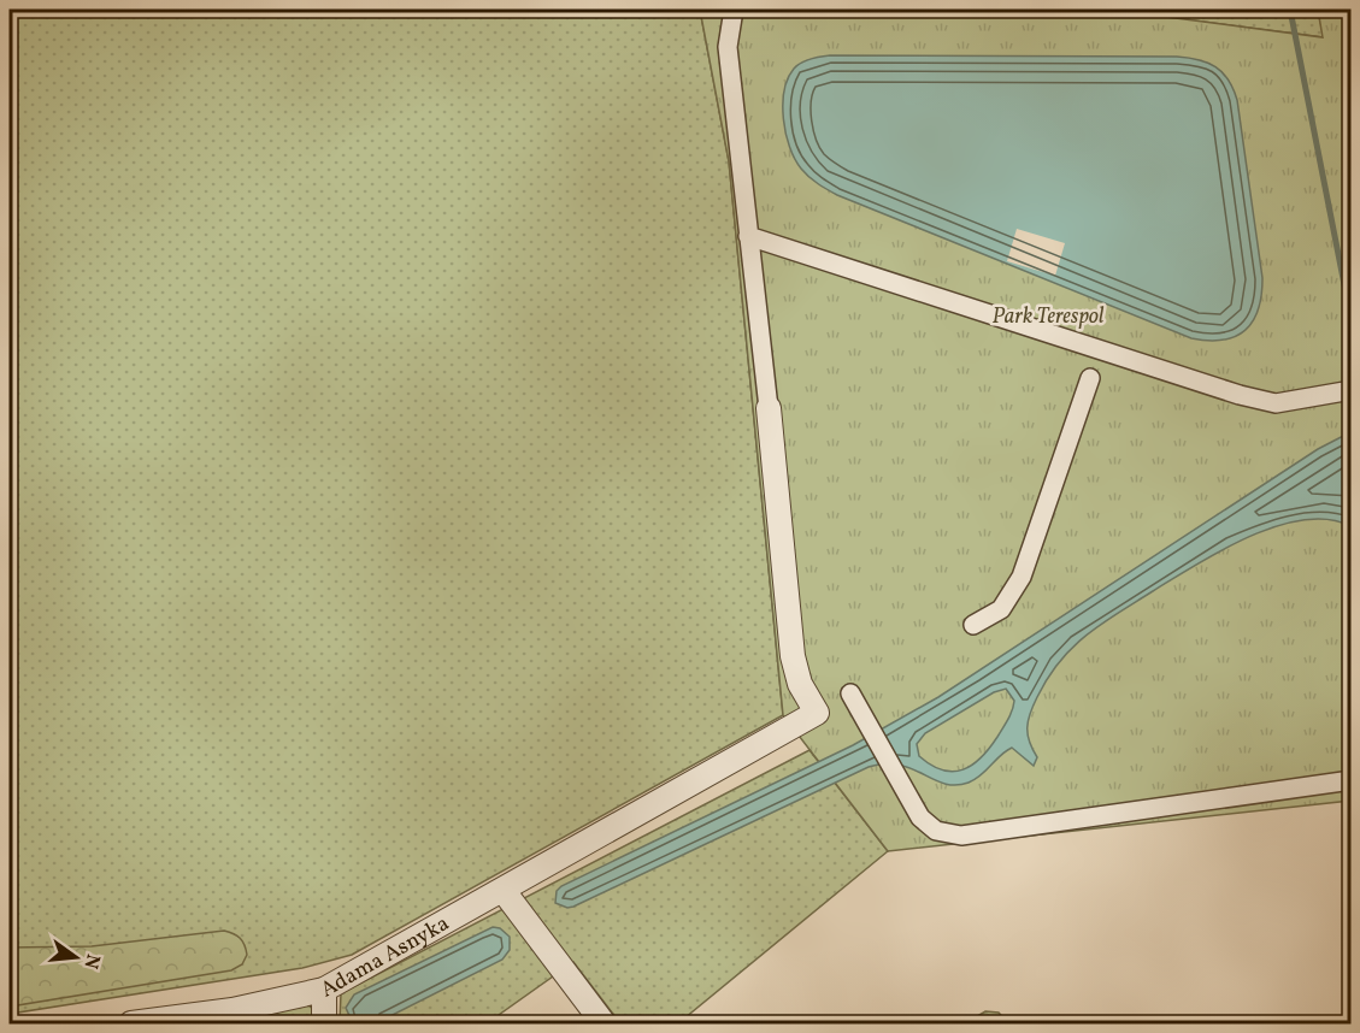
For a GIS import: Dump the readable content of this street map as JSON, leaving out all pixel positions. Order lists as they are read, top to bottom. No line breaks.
{"streets":{"street":["Adama Asnyka"]},"parks":["Park Terespol"],"north":"right"}
